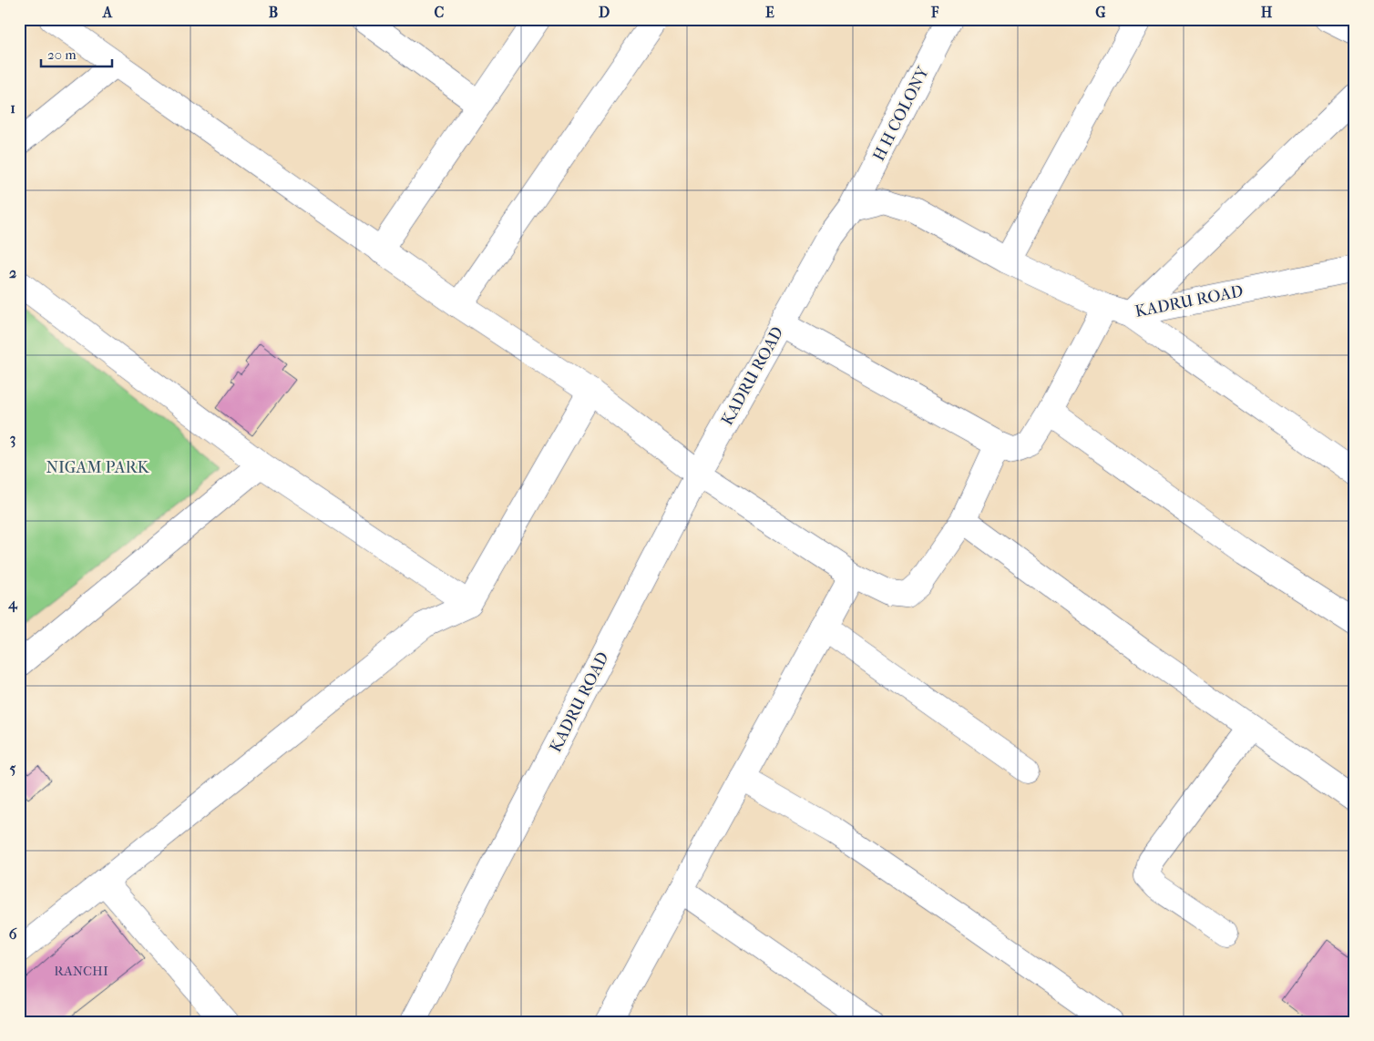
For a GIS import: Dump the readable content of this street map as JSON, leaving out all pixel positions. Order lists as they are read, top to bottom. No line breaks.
{"streets":{"street":["H H COLONY","KADRU ROAD"]},"crossings":[["H H COLONY","KADRU ROAD"]],"parks":["NIGAM PARK"],"house_numbers":["RANCHI"],"scale_bar":"20 m","grid":{"columns":["A","B","C","D","E","F","G","H"],"rows":["1","2","3","4","5","6"]}}
